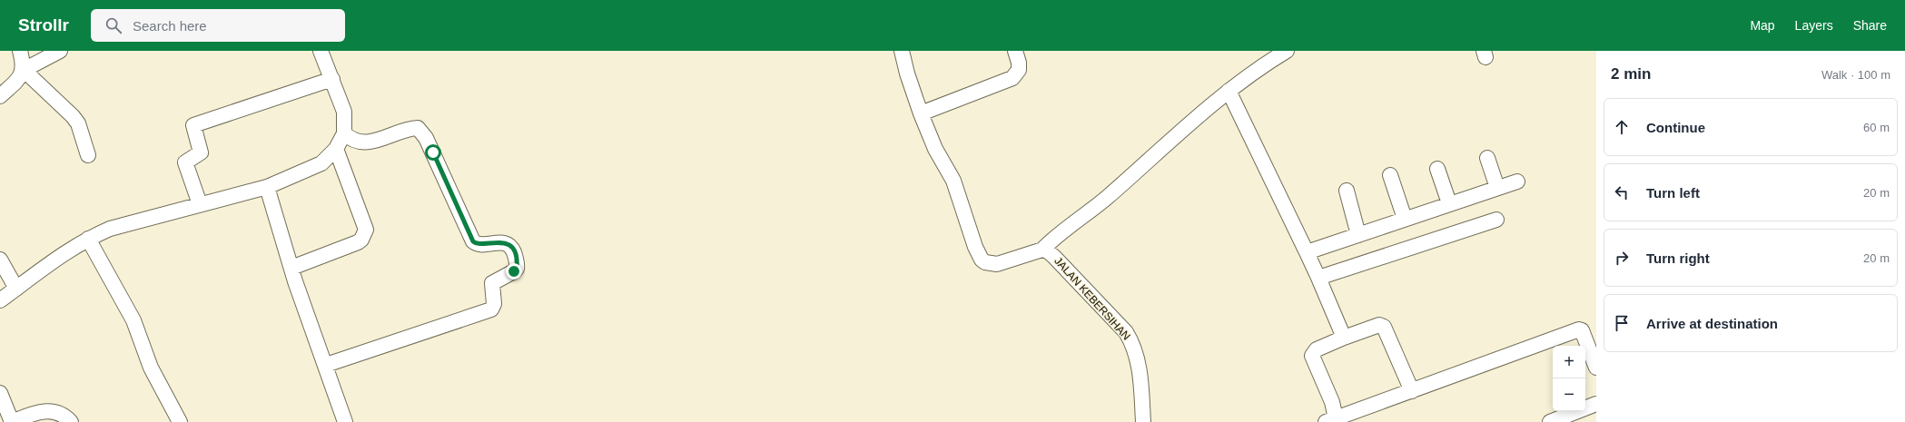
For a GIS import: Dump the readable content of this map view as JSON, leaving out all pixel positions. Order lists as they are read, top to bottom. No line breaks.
{"streets":{"street":["JALAN KEBERSIHAN"]},"page":{"header":"Strollr","search":"Search here","nav":["Map","Layers","Share"],"heading":["2 min","Walk · 100 m"],"list":[["Continue","60 m"],["Turn left","20 m"],["Turn right","20 m"],"Arrive at destination"],"map_buttons":["+","−"]}}
